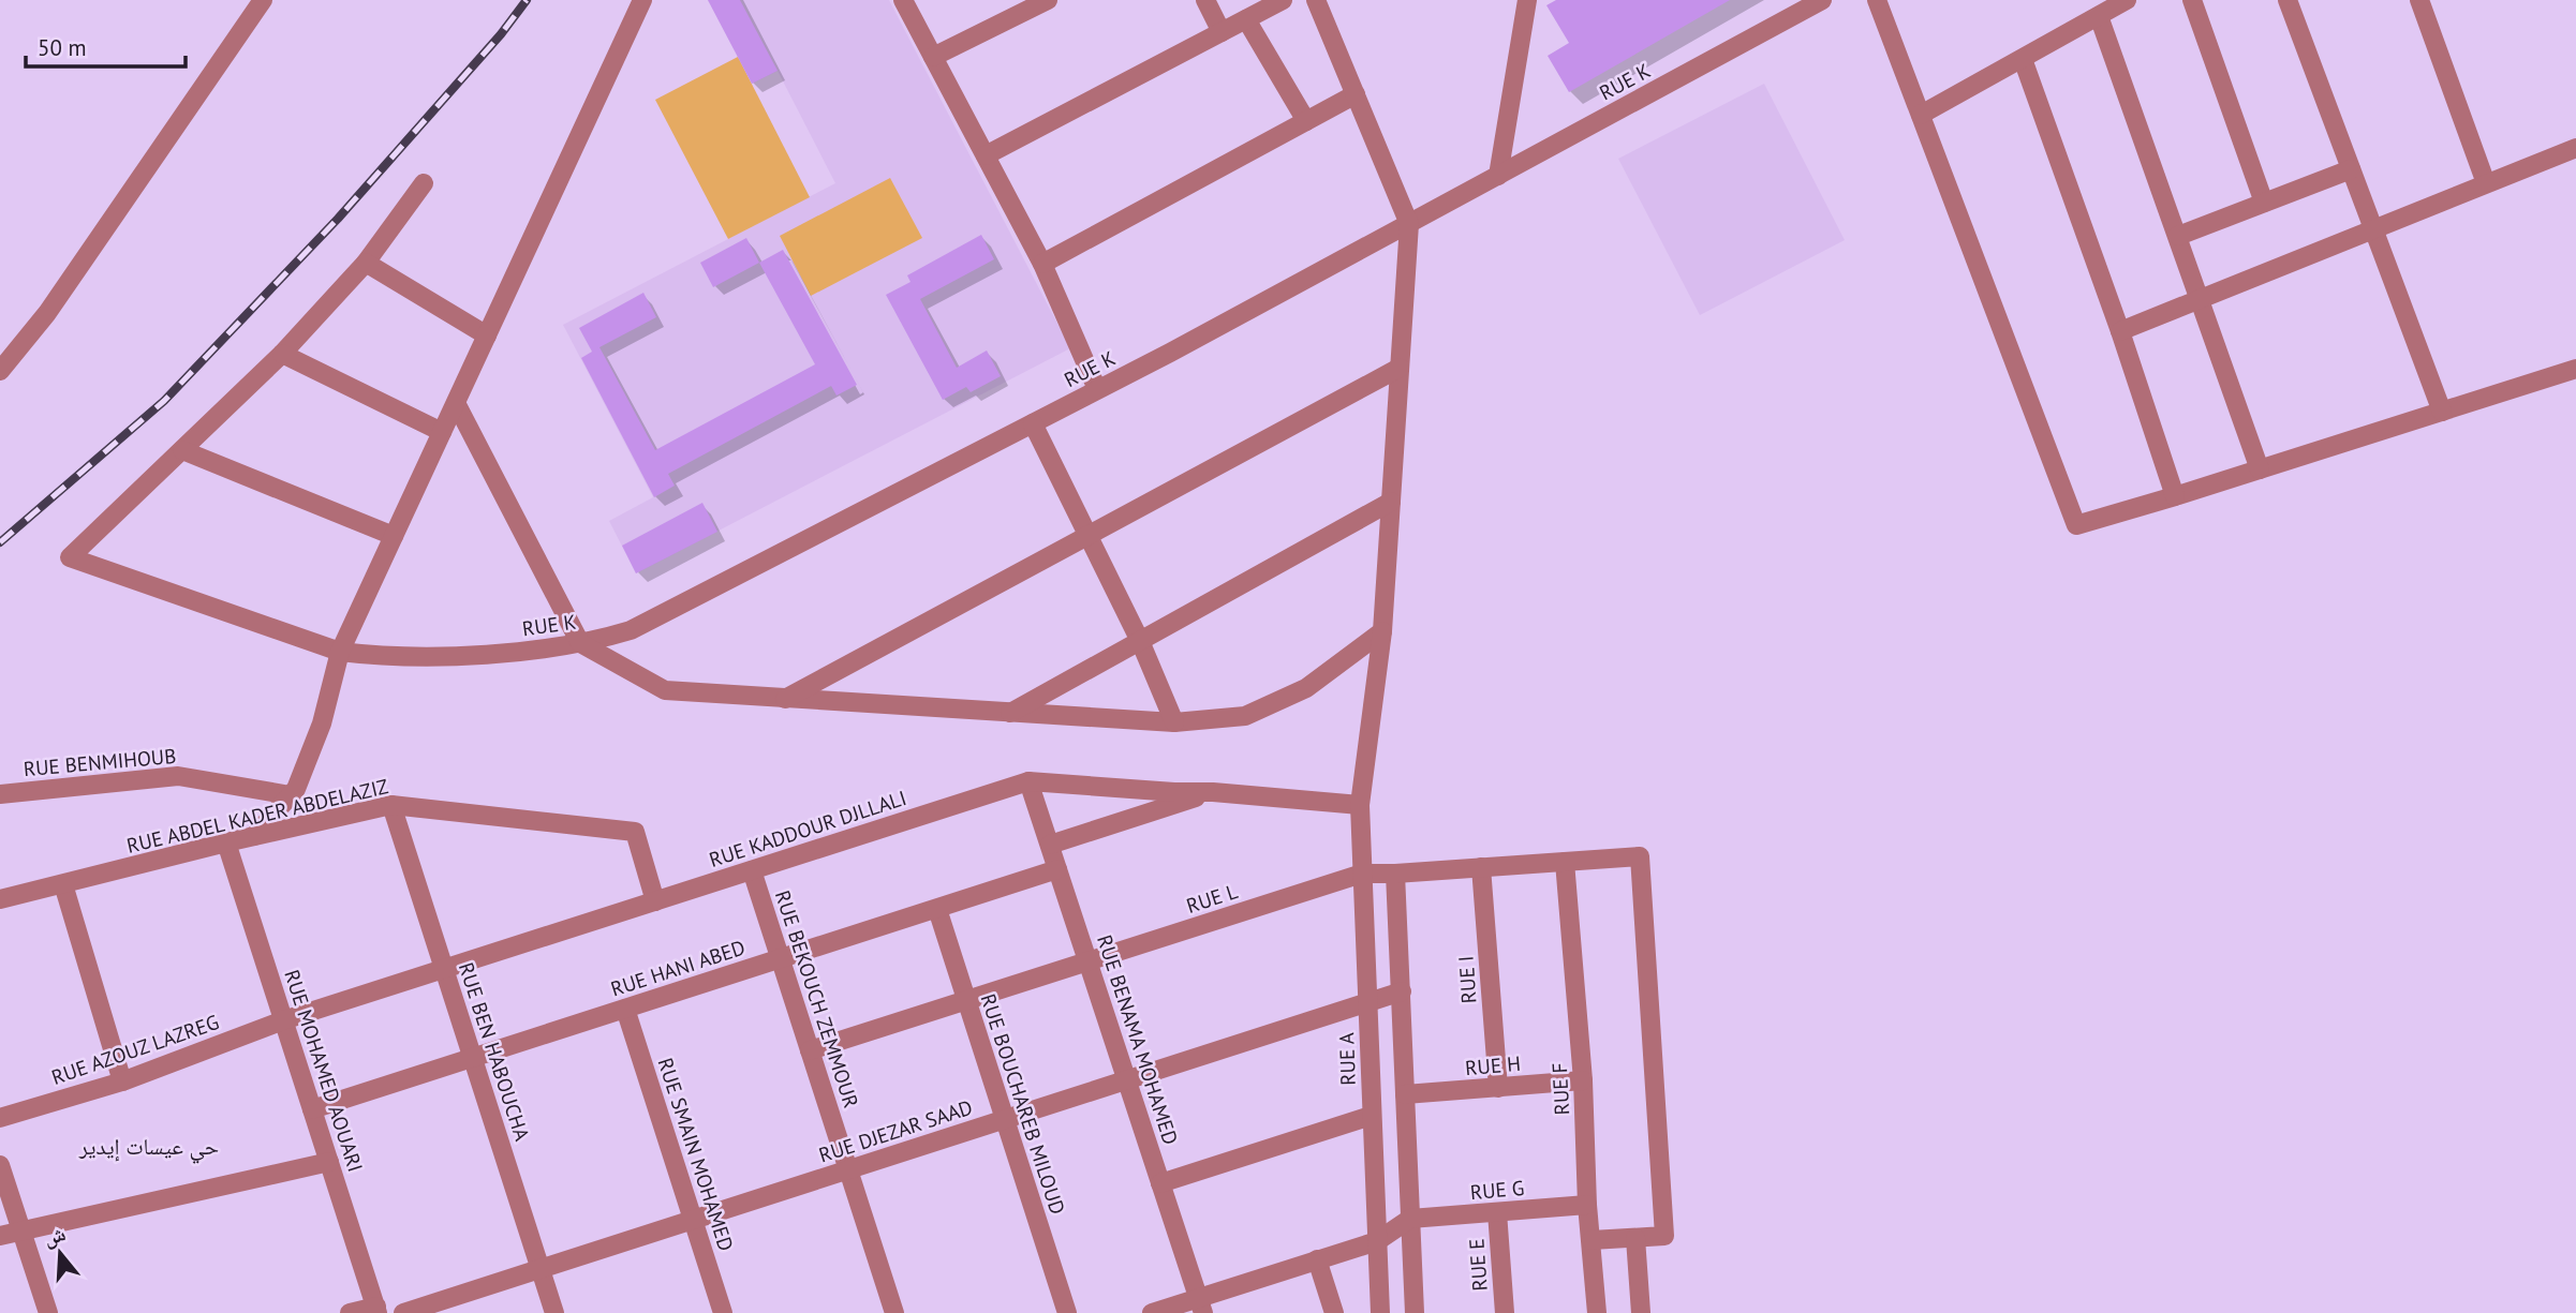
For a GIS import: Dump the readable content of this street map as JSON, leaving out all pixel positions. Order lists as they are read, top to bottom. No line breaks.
{"streets":{"street":["RUE K","RUE BENMIHOUB","RUE ABDEL KADER ABDELAZIZ","RUE KADDOUR DJLLALI","RUE L","RUE HANI ABED","RUE I","RUE BEKOUCH ZEMMOUR","RUE BENAMA MOHAMED","RUE AZOUZ LAZREG","RUE BEN HABOUCHA","RUE A","RUE H","RUE MOHAMED AOUARI","RUE F","RUE BOUCHAREB MILOUD","RUE DJEZAR SAAD","RUE SMAIN MOHAMED","RUE G","RUE E"]},"crossings":[["RUE K","RUE A"],["RUE ABDEL KADER ABDELAZIZ","RUE KADDOUR DJLLALI"],["RUE ABDEL KADER ABDELAZIZ","RUE BEN HABOUCHA"],["RUE ABDEL KADER ABDELAZIZ","RUE MOHAMED AOUARI"],["RUE KADDOUR DJLLALI","RUE BEKOUCH ZEMMOUR"],["RUE KADDOUR DJLLALI","RUE BENAMA MOHAMED"],["RUE KADDOUR DJLLALI","RUE AZOUZ LAZREG"],["RUE KADDOUR DJLLALI","RUE BEN HABOUCHA"],["RUE KADDOUR DJLLALI","RUE A"],["RUE KADDOUR DJLLALI","RUE MOHAMED AOUARI"],["RUE L","RUE I"],["RUE L","RUE BEKOUCH ZEMMOUR"],["RUE L","RUE BENAMA MOHAMED"],["RUE L","RUE A"],["RUE L","RUE F"],["RUE L","RUE BOUCHAREB MILOUD"],["RUE HANI ABED","RUE BEKOUCH ZEMMOUR"],["RUE HANI ABED","RUE BENAMA MOHAMED"],["RUE HANI ABED","RUE BEN HABOUCHA"],["RUE HANI ABED","RUE MOHAMED AOUARI"],["RUE HANI ABED","RUE BOUCHAREB MILOUD"],["RUE HANI ABED","RUE SMAIN MOHAMED"],["RUE I","RUE H"],["RUE BEKOUCH ZEMMOUR","RUE DJEZAR SAAD"],["RUE BENAMA MOHAMED","RUE H"],["RUE BENAMA MOHAMED","RUE DJEZAR SAAD"],["RUE AZOUZ LAZREG","RUE MOHAMED AOUARI"],["RUE BEN HABOUCHA","RUE DJEZAR SAAD"],["RUE A","RUE H"],["RUE A","RUE DJEZAR SAAD"],["RUE H","RUE F"],["RUE F","RUE G"],["RUE BOUCHAREB MILOUD","RUE DJEZAR SAAD"],["RUE DJEZAR SAAD","RUE SMAIN MOHAMED"],["RUE G","RUE E"]],"districts":["حي عيسات إيدير"],"scale_bar":"50 m","north":"top"}
